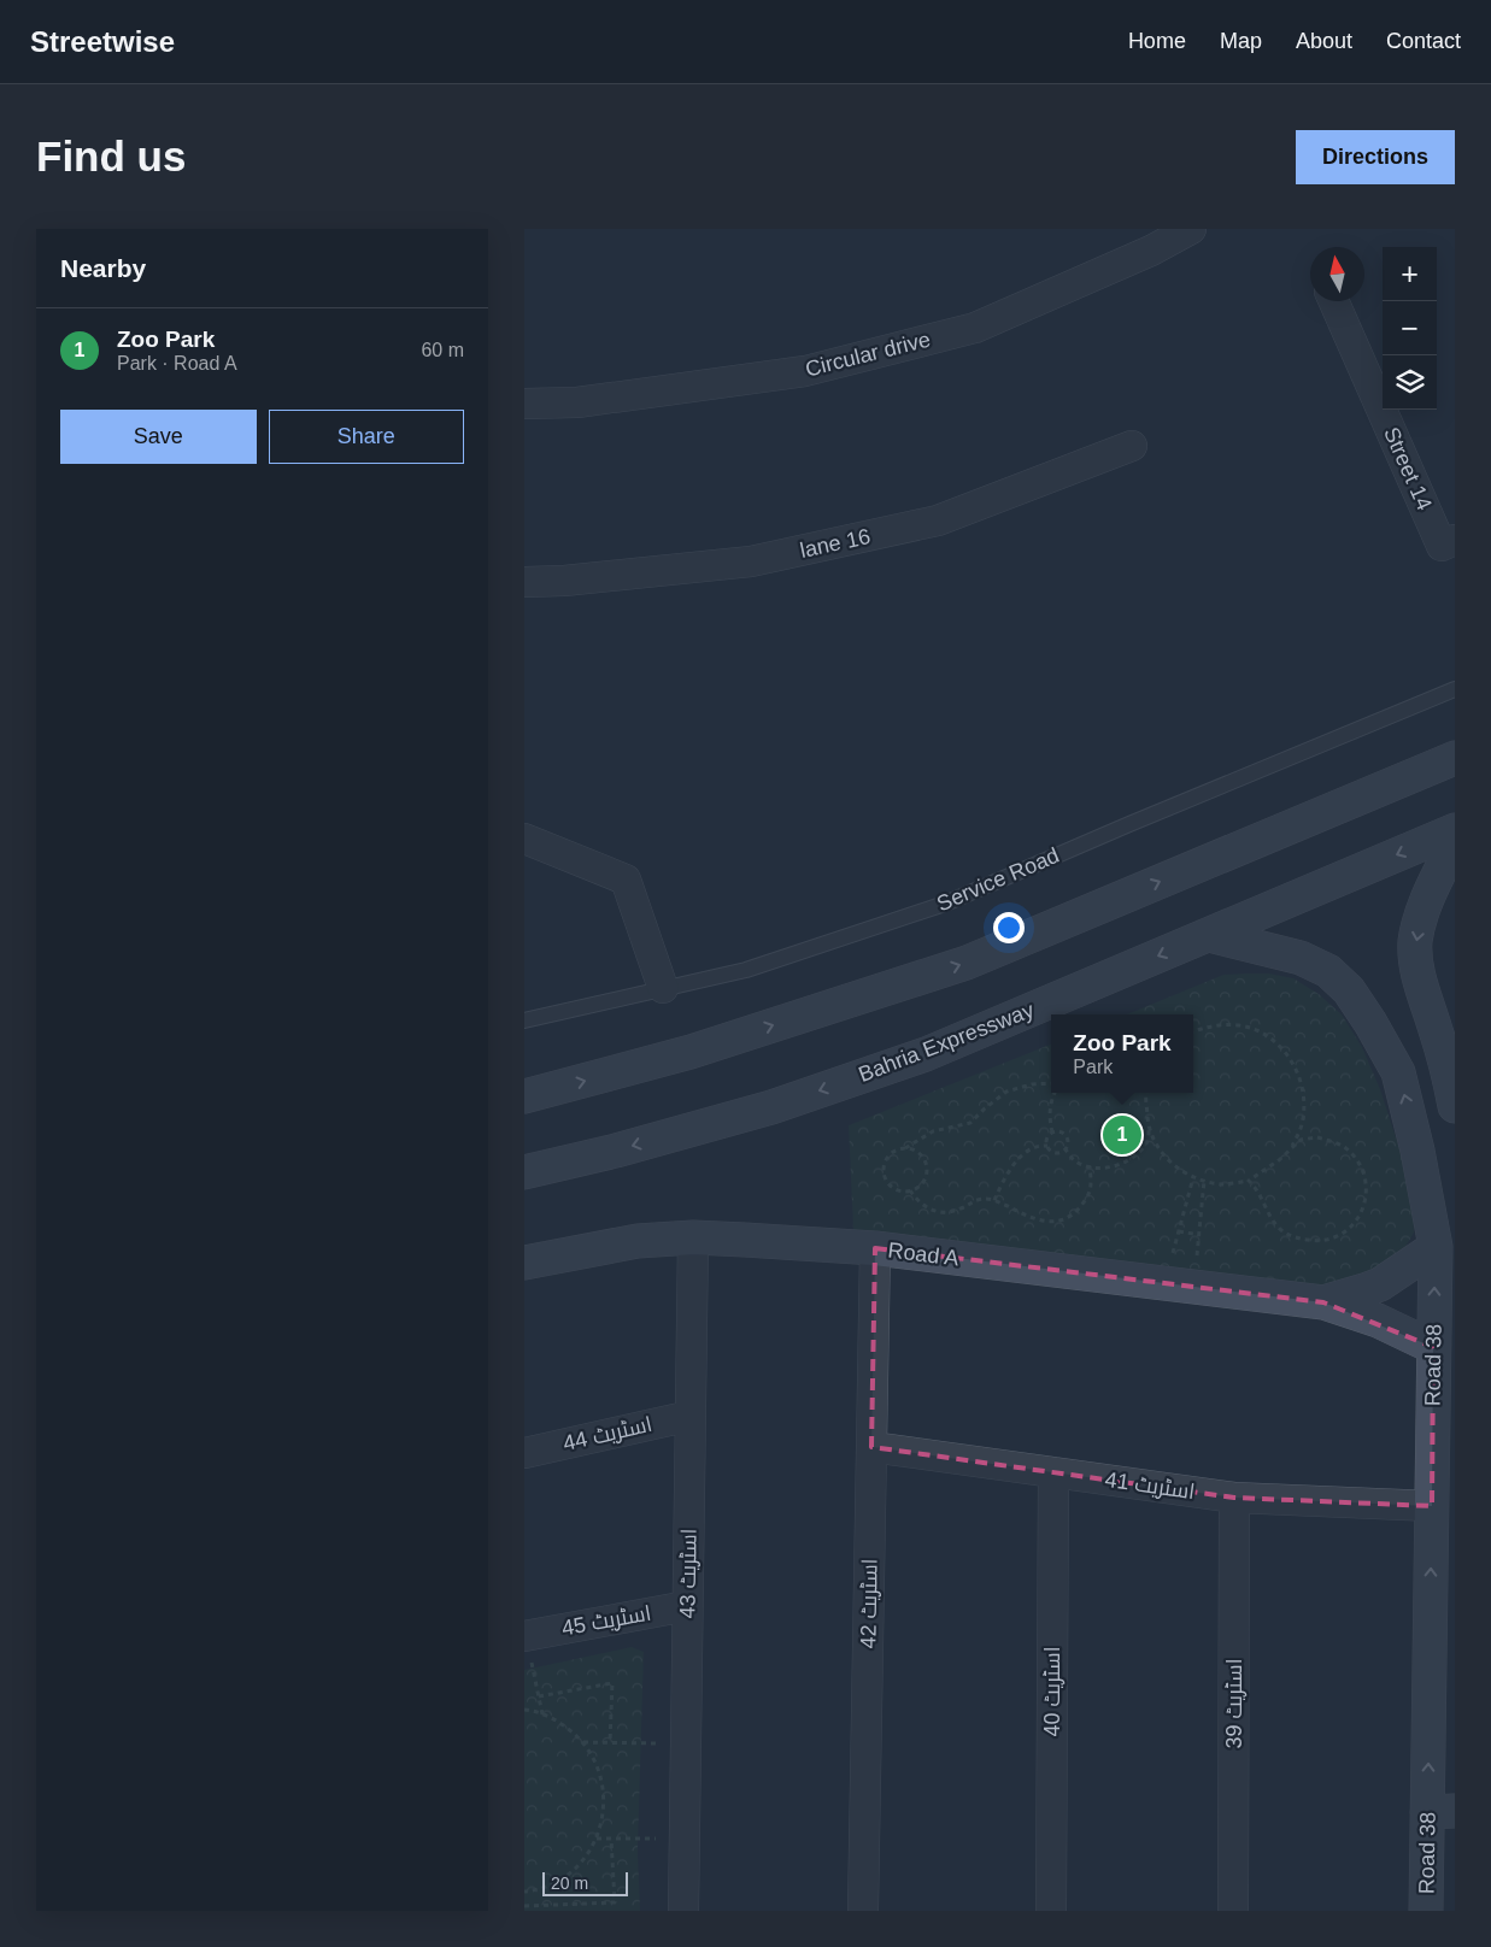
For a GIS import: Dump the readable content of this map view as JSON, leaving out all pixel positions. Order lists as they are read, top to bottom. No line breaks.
{"streets":{"main road":["Bahria Expressway","Road A","Road 38"],"street":["Circular drive","Street 14","lane 16","اسٹریٹ 44","اسٹریٹ 41","اسٹریٹ 43","اسٹریٹ 42","اسٹریٹ 45","اسٹریٹ 40","اسٹریٹ 39"],"lane":["Service Road"]},"crossings":[["Bahria Expressway","Road 38"],["Road A","اسٹریٹ 43"],["Road A","اسٹریٹ 42"],["Road 38","اسٹریٹ 41"],["اسٹریٹ 44","اسٹریٹ 43"],["اسٹریٹ 41","اسٹریٹ 42"],["اسٹریٹ 41","اسٹریٹ 40"],["اسٹریٹ 41","اسٹریٹ 39"],["اسٹریٹ 43","اسٹریٹ 45"]],"scale_bar":"20 m","north":"top","page":{"header":"Streetwise","nav":["Home","Map","About","Contact"],"buttons":["Directions",["Save","Share"]],"title":"Find us","heading":"Nearby","map_buttons":["+","−"],"list":[{"mark":"1","name":"Zoo Park","note":"Park · Road A","value":"60 m"}],"popup":["Zoo Park","Park"],"pins":"1","scale":"20 m"}}
